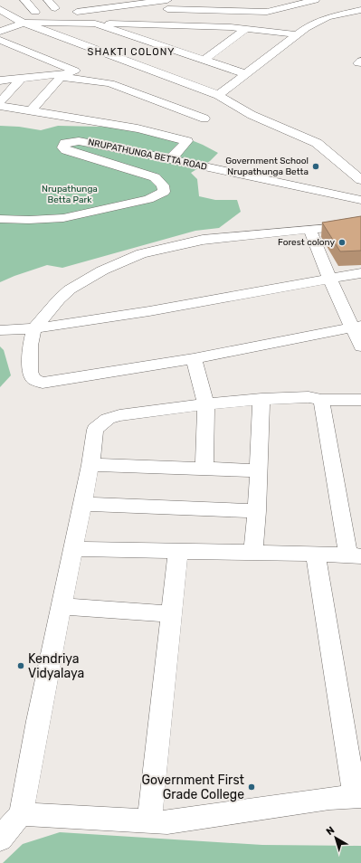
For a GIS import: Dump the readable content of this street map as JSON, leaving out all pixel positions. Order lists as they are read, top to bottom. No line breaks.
{"streets":{"street":["NRUPATHUNGA BETTA ROAD"]},"districts":["SHAKTI COLONY"],"parks":["Nrupathunga Betta Park"],"places":["Government School Nrupathunga Betta","Forest colony","Kendriya Vidyalaya","Government First Grade College"],"north":"top left"}
